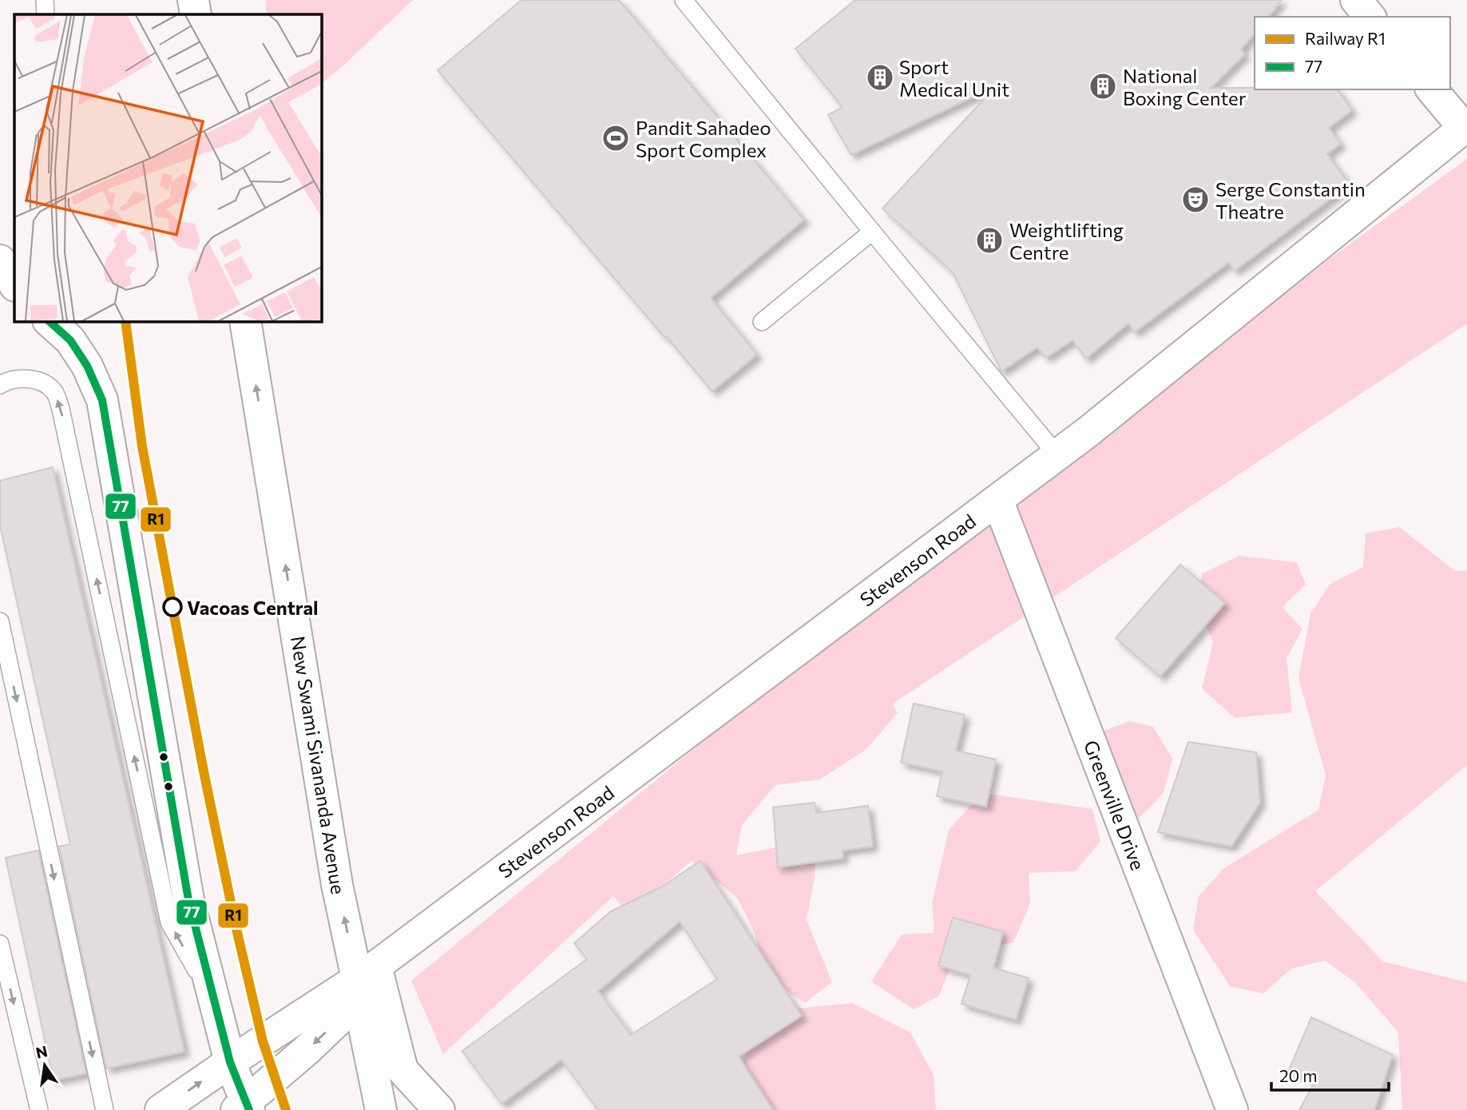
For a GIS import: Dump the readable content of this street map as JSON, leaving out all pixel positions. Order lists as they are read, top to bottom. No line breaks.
{"streets":{"street":["Stevenson Road","New Swami Sivananda Avenue","Greenville Drive"]},"crossings":[["Stevenson Road","New Swami Sivananda Avenue"],["Stevenson Road","Greenville Drive"]],"places":{"building":["Sport Medical Unit","National Boxing Center","Weightlifting Centre"],"sports":["Pandit Sahadeo Sport Complex"],"theatre":["Serge Constantin Theatre"],"other":["Vacoas Central"]},"lines":["rail line R1","transit line 77"],"legend":["Railway R1","77"],"scale_bar":"20 m","north":"top"}
